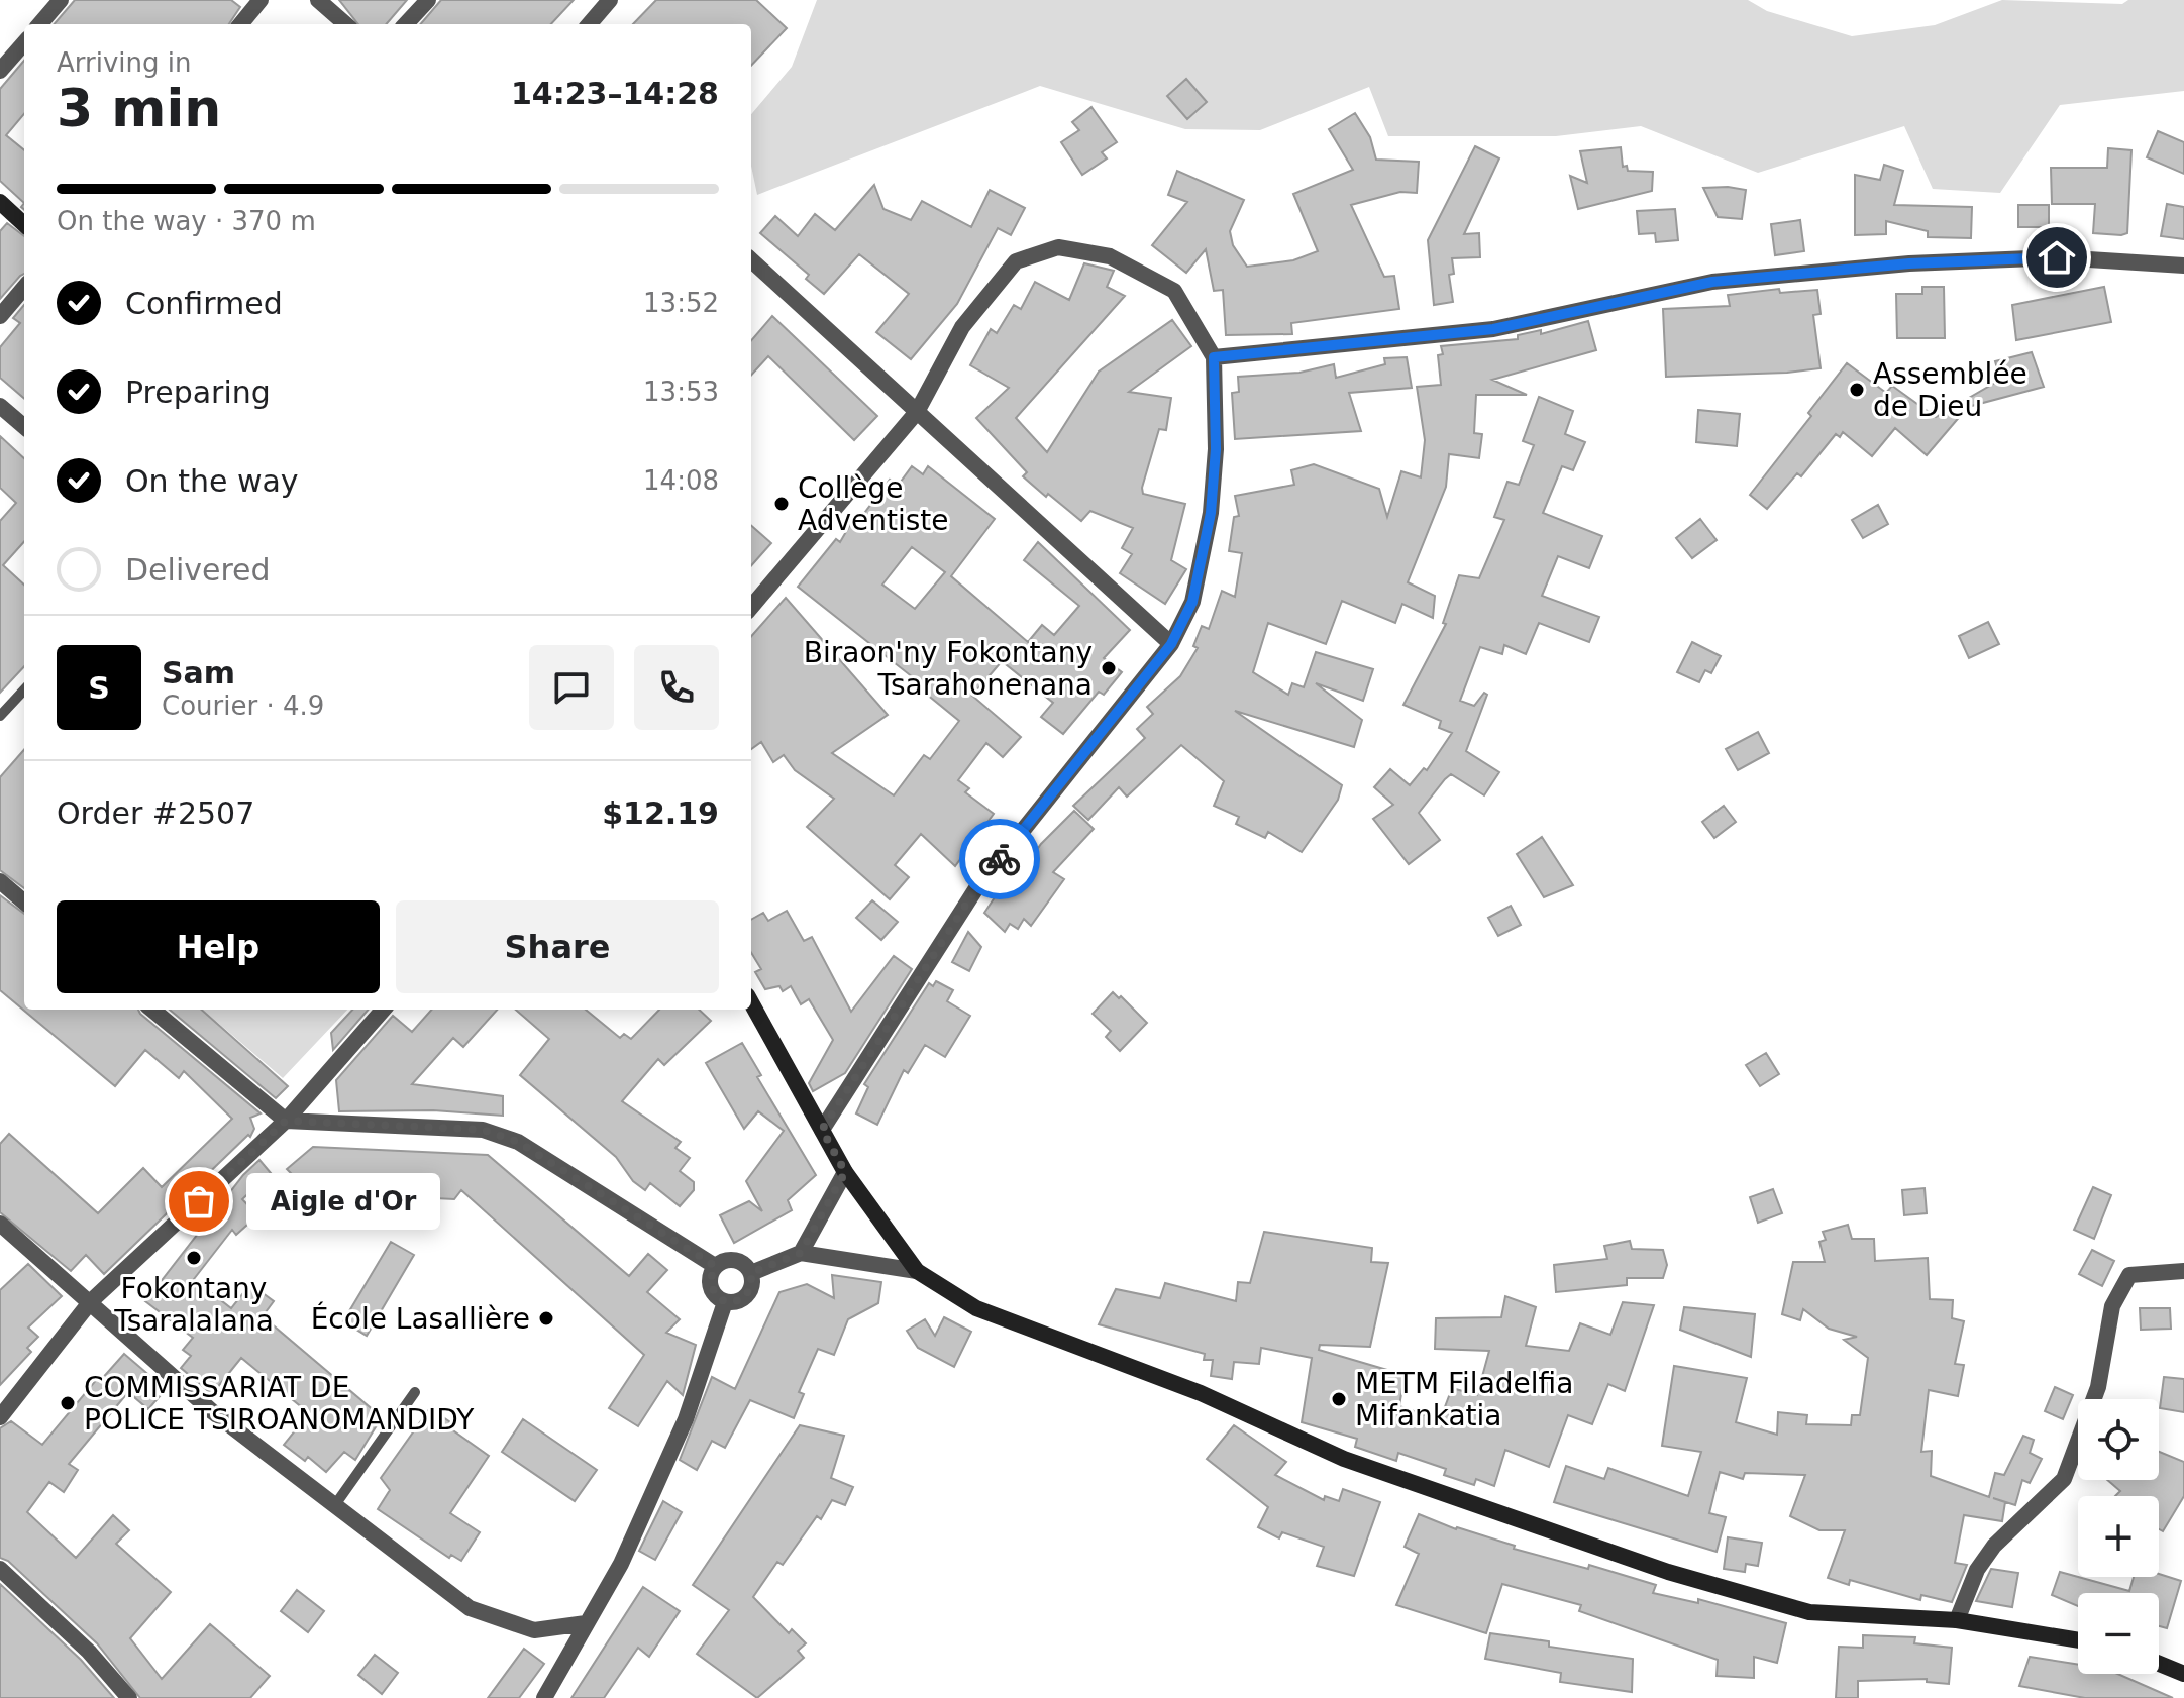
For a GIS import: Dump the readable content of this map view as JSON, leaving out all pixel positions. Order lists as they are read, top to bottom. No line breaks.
{"places":["Assemblée de Dieu","Collège Adventiste","Biraon'ny Fokontany Tsarahonenana","Aigle d'Or","Fokontany Tsaralalana","École Lasallière","METM Filadelfia Mifankatia","COMMISSARIAT DE POLICE TSIROANOMANDIDY"],"page":{"heading":["3 min","Arriving in","14:23–14:28"],"panel":["Sam","Courier · 4.9","Order #2507","$12.19"],"bar":"On the way · 370 m","list":[["Confirmed","13:52"],["Preparing","13:53"],["On the way","14:08"],"Delivered"],"round":"S","buttons":["Help","Share"],"bubble":"Aigle d'Or","map_buttons":["+","−"]}}
